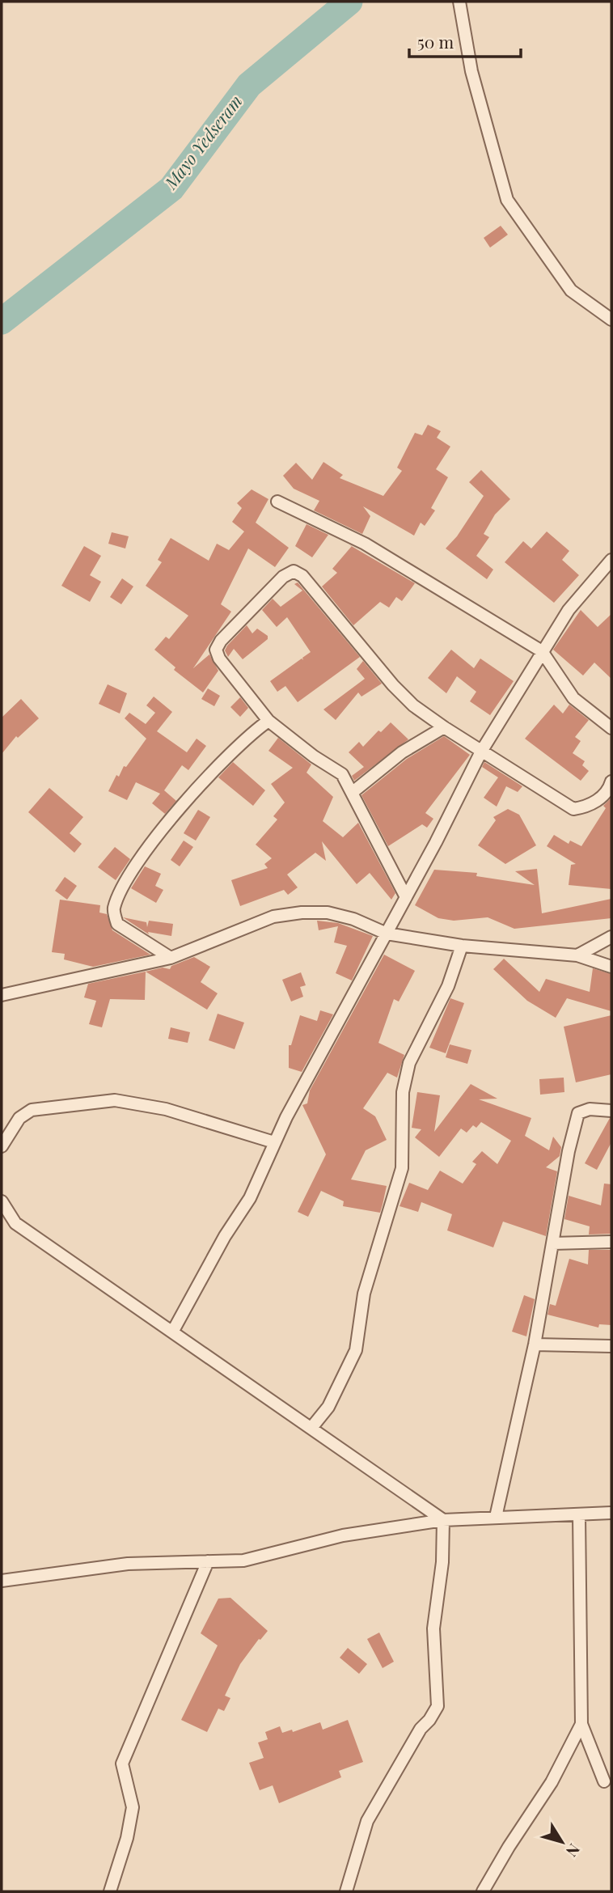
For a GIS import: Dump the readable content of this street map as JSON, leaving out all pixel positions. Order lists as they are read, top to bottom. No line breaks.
{"water":["Mayo Yedseram"],"scale_bar":"50 m","north":"bottom right"}
